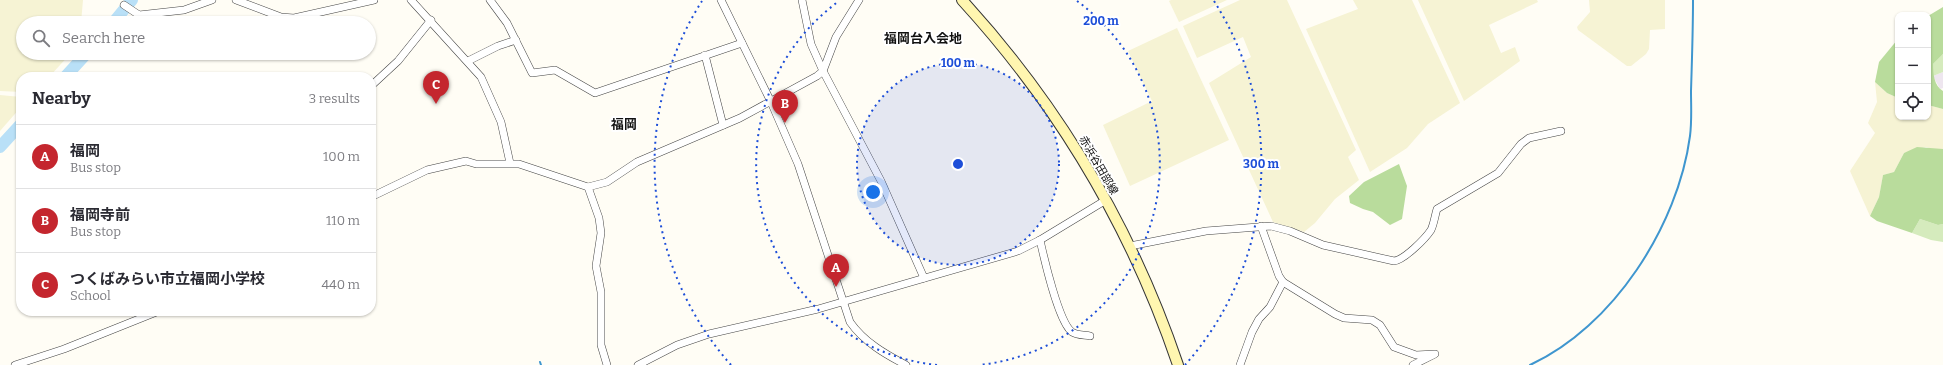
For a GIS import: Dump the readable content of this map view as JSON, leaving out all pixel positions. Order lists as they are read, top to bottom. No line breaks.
{"streets":{"main road":["赤浜谷田部線"]},"districts":["福岡台入会地","福岡"],"page":{"map_buttons":["+","−"],"search":"Search here","pins":["C","B","A"],"heading":["Nearby","3 results"],"list":[{"mark":"A","name":"福岡","note":"Bus stop","value":"100 m"},{"mark":"B","name":"福岡寺前","note":"Bus stop","value":"110 m"},{"mark":"C","name":"つくばみらい市立福岡小学校","note":"School","value":"440 m"}]},"rings":["200 m","100 m","300 m"]}
